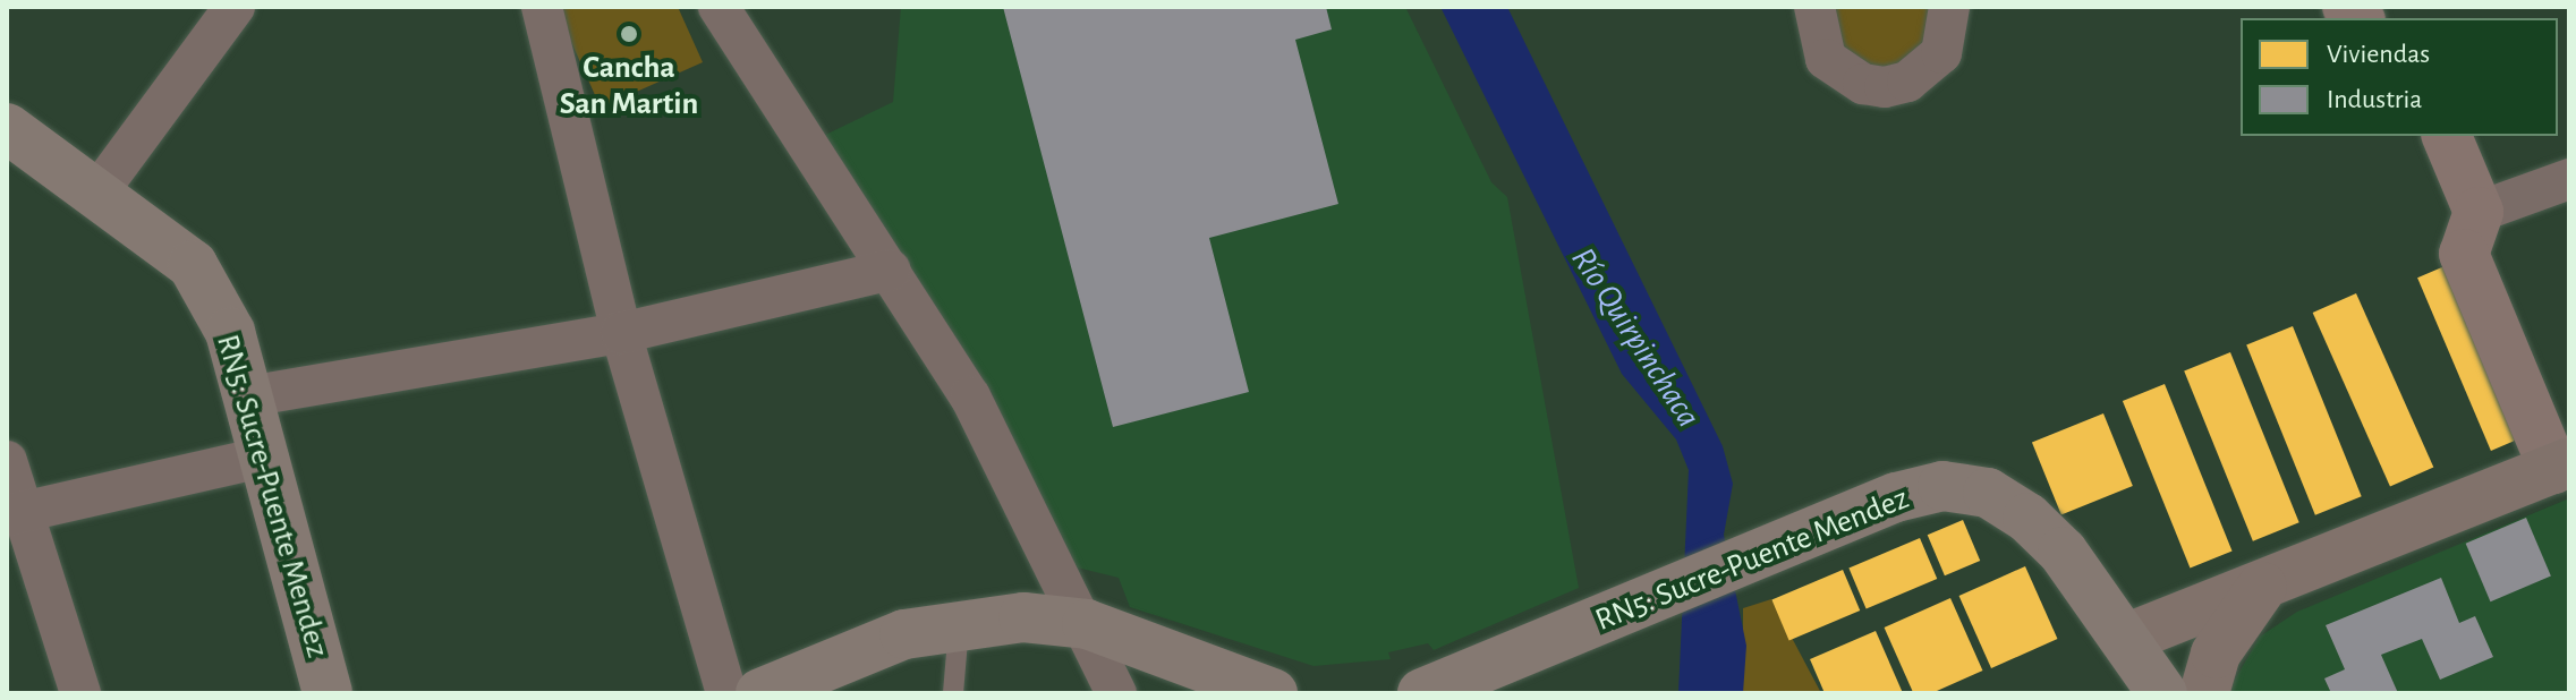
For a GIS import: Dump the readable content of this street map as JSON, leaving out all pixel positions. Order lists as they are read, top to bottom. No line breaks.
{"streets":{"highway":["RN5: Sucre-Puente Mendez"]},"water":["Río Quirpinchaca"],"places":["Cancha San Martin"],"legend":["Viviendas","Industria"]}
